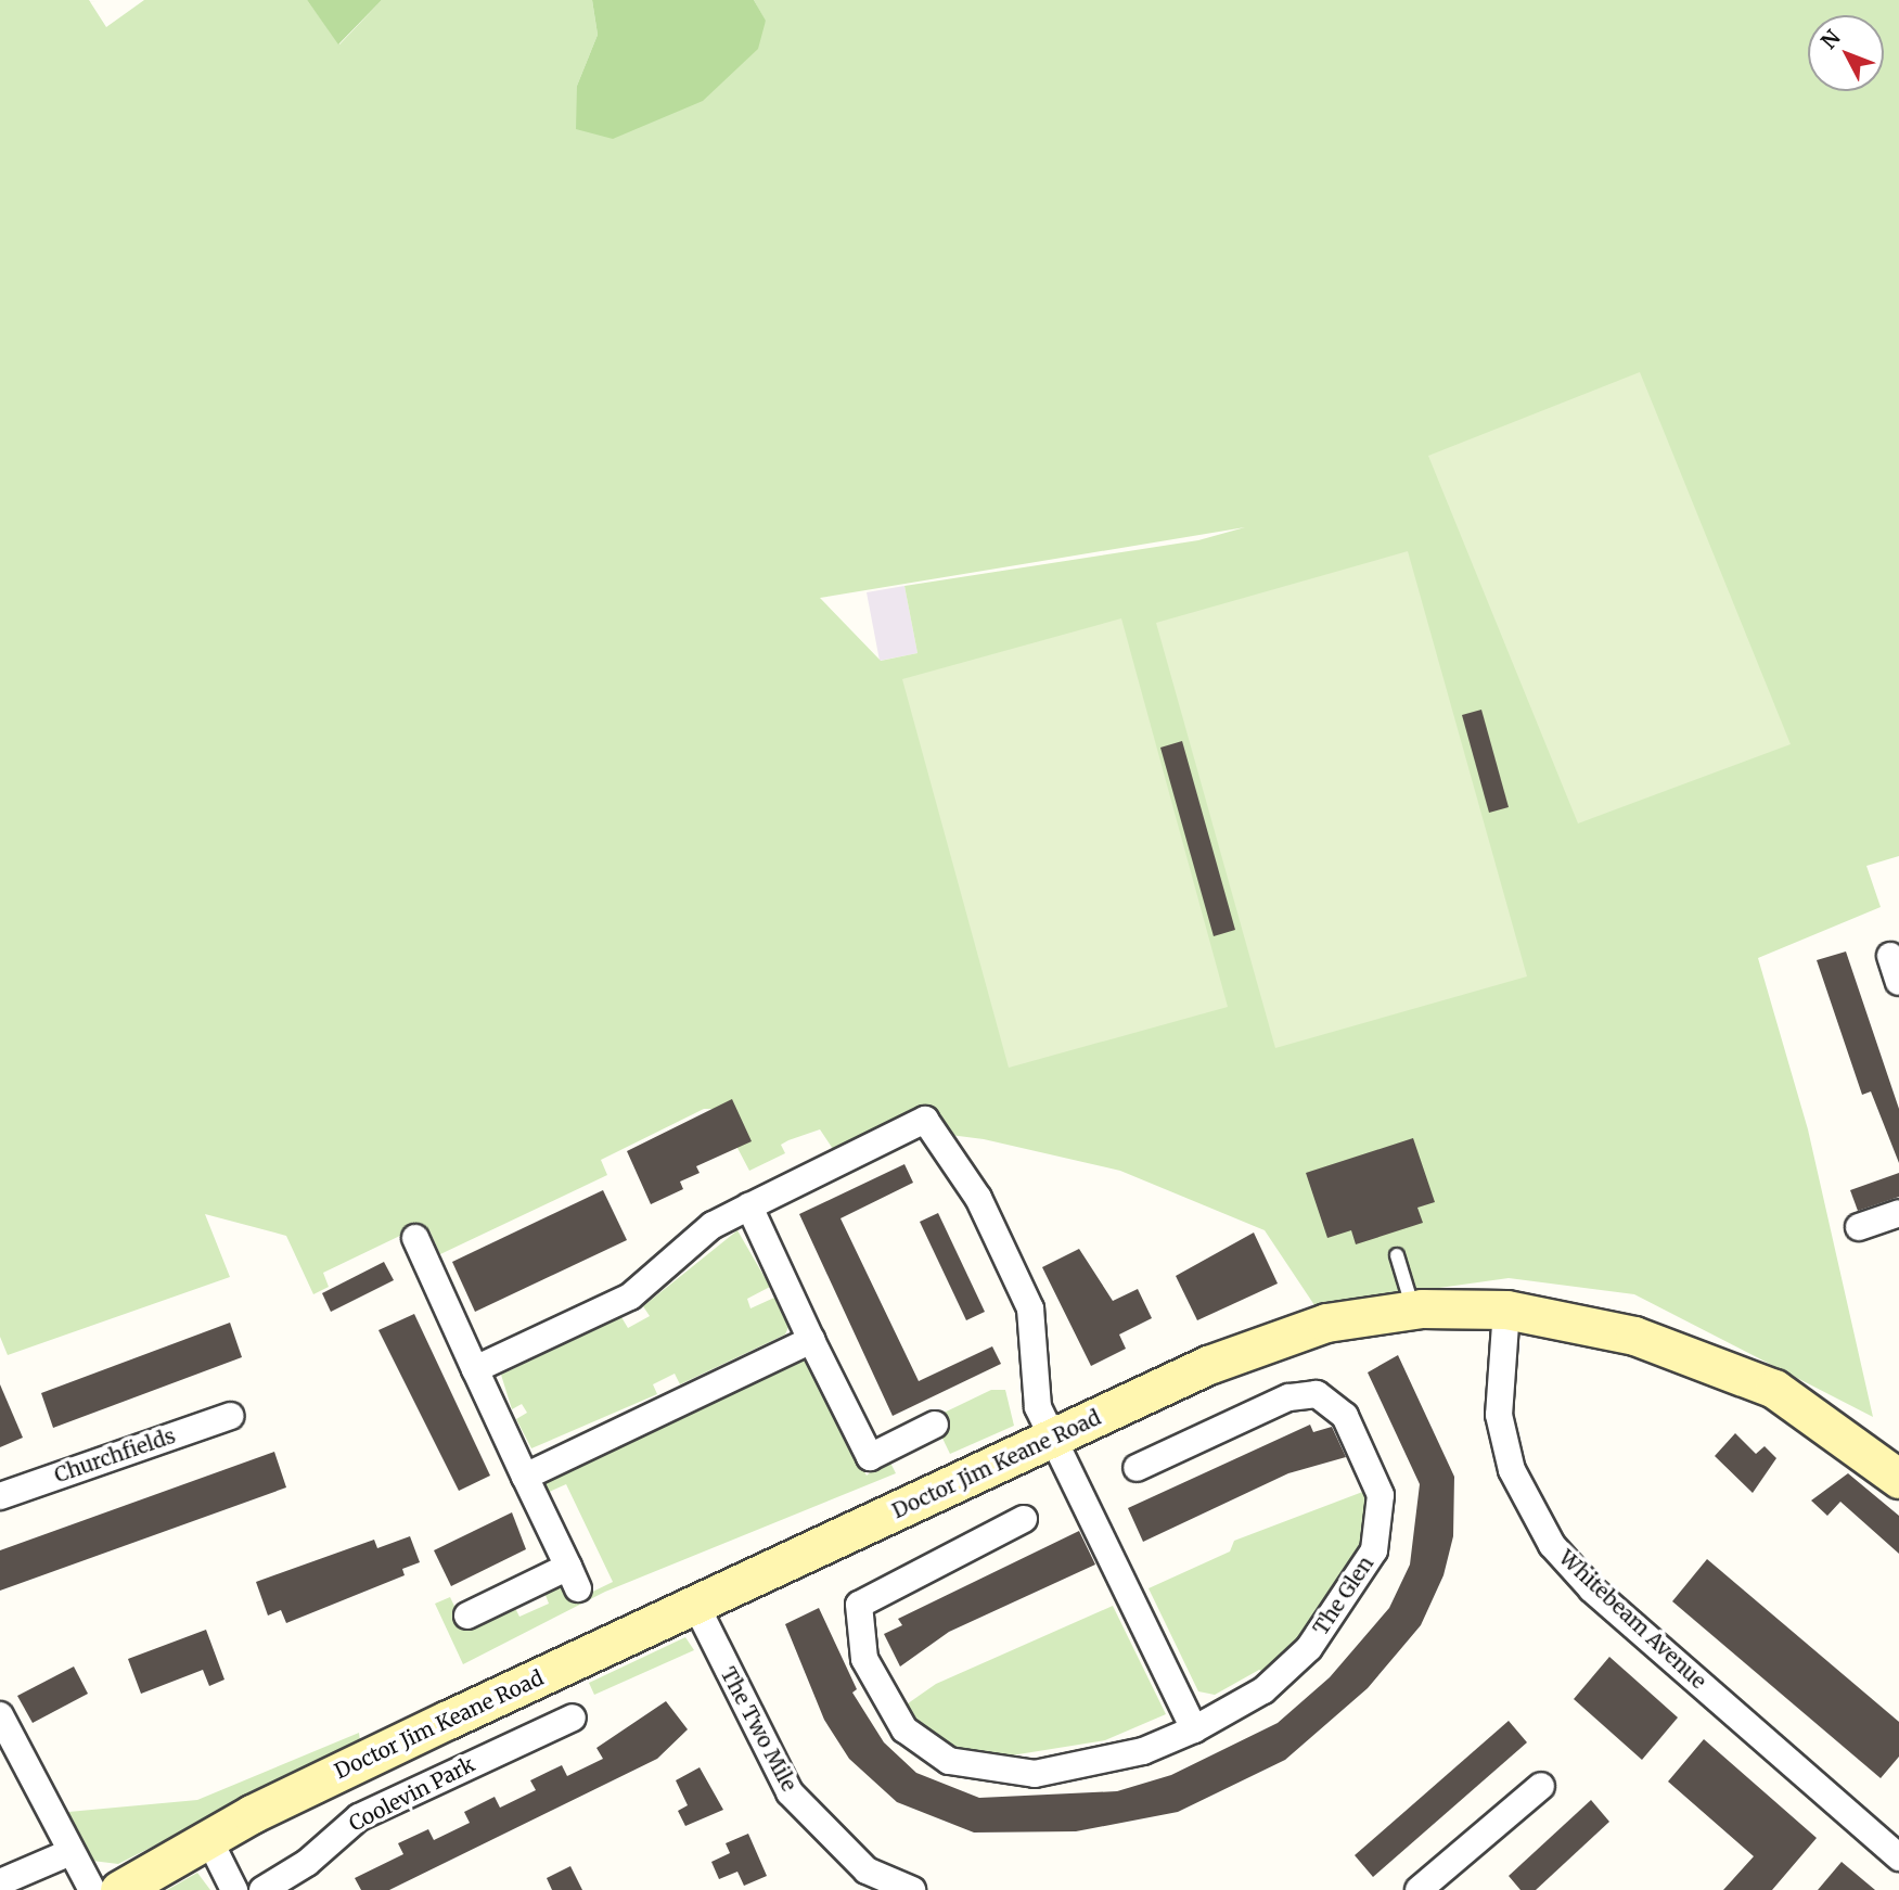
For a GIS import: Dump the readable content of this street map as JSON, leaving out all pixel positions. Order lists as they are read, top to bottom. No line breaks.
{"streets":{"street":["Churchfields","Doctor Jim Keane Road","The Glen","Whitebeam Avenue","The Two Mile","Coolevin Park"]},"crossings":[["Doctor Jim Keane Road","Whitebeam Avenue"],["Doctor Jim Keane Road","The Two Mile"]],"north":"top left"}
